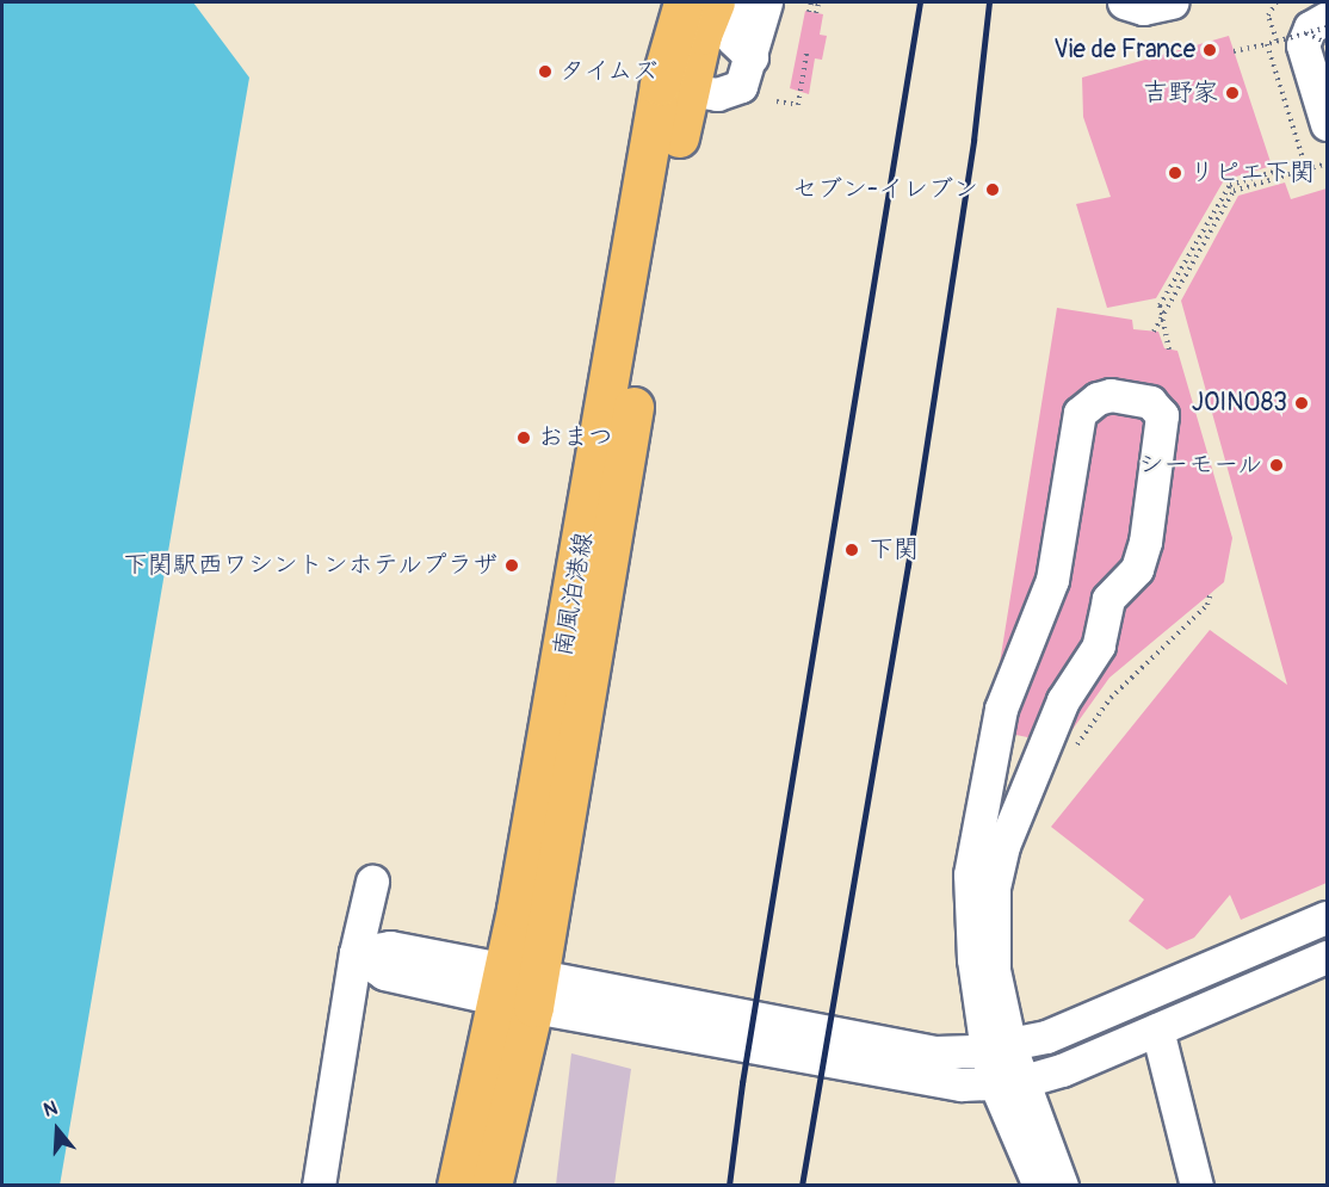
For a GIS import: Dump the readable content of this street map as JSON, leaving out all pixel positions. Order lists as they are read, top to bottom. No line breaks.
{"streets":{"main road":["南風泊港線"]},"places":["Vie de France","タイムズ","吉野家","リピエ下関","セブン-イレブン","JOIN083","おまつ","シーモール","下関","下関駅西ワシントンホテルプラザ"],"north":"top"}
